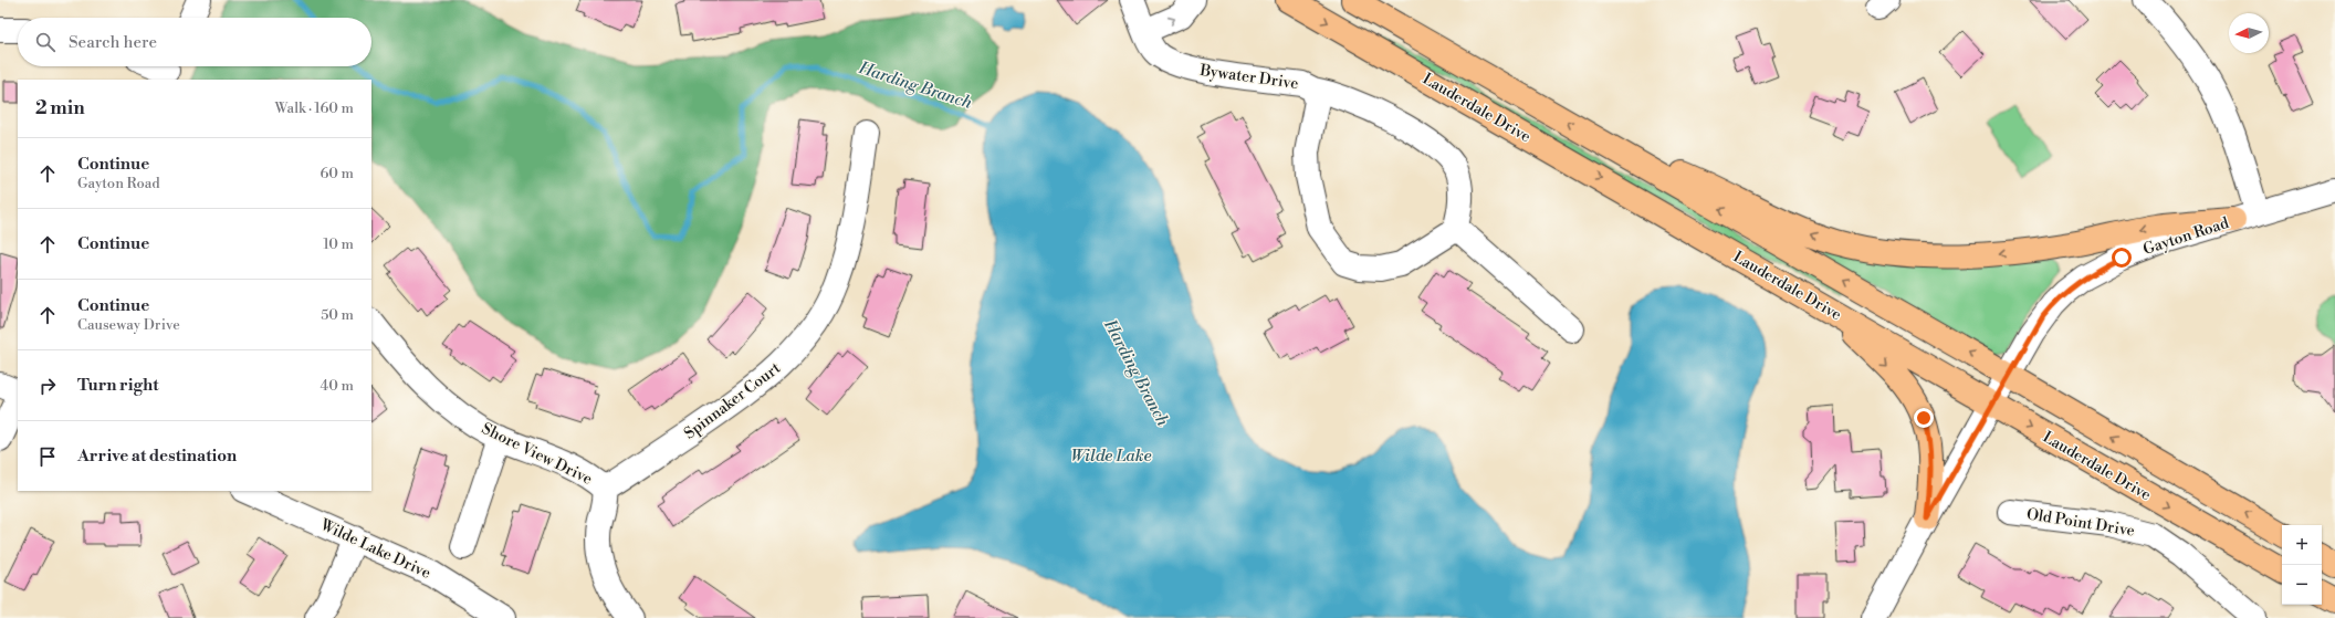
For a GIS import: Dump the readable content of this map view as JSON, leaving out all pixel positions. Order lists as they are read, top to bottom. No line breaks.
{"streets":{"main road":["Lauderdale Drive"],"street":["Bywater Drive","Gayton Road","Spinnaker Court","Shore View Drive","Old Point Drive","Wilde Lake Drive"]},"crossings":[["Lauderdale Drive","Gayton Road"],["Spinnaker Court","Shore View Drive"]],"water":["Harding Branch","Wilde Lake"],"north":"left","page":{"search":"Search here","heading":["2 min","Walk · 160 m"],"list":[["Continue","Gayton Road","60 m"],["Continue","10 m"],["Continue","Causeway Drive","50 m"],["Turn right","40 m"],"Arrive at destination"],"map_buttons":["+","−"]}}
